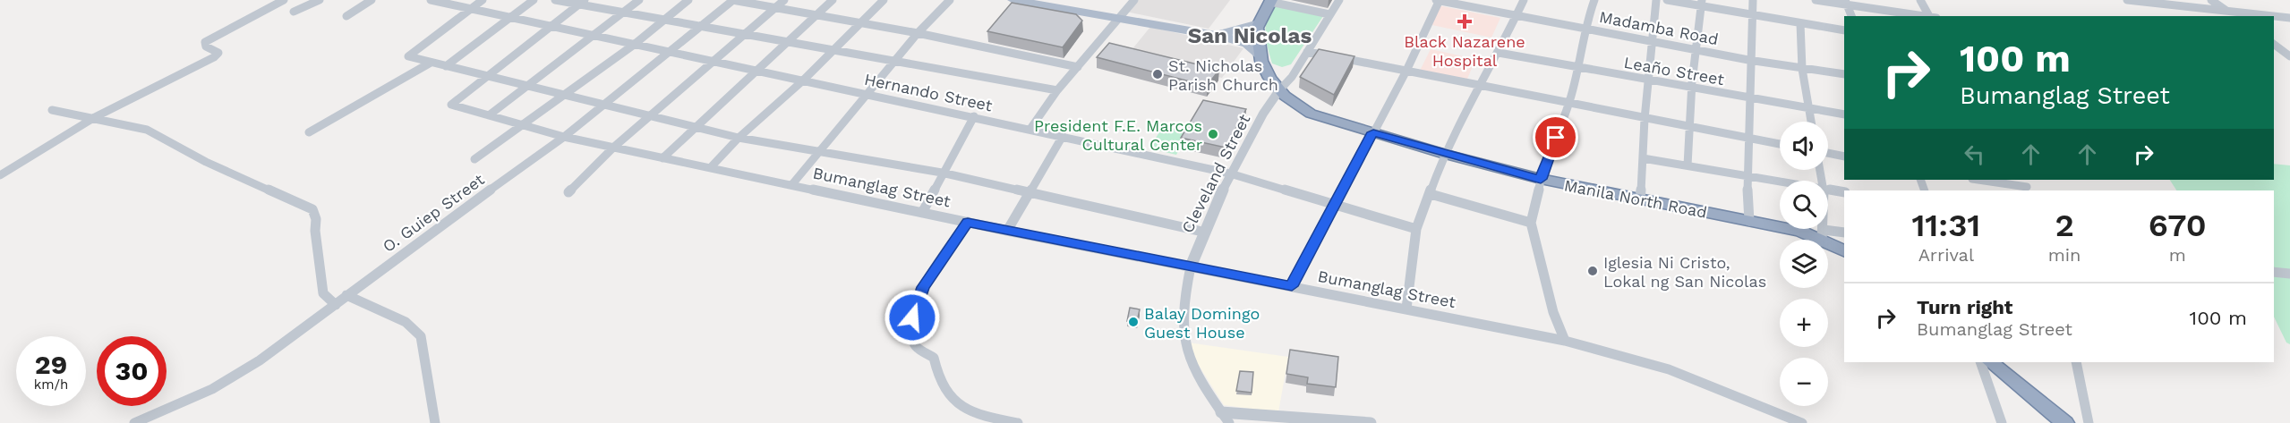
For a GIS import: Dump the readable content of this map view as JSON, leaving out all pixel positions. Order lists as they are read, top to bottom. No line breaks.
{"streets":{"highway":["Manila North Road"],"street":["Madamba Road","Leaño Street","Hernando Street","Cleveland Street","Bumanglag Street","O. Guiep Street"]},"crossings":[["Hernando Street","Cleveland Street"],["Hernando Street","O. Guiep Street"],["Cleveland Street","Bumanglag Street"],["Cleveland Street","Manila North Road"],["Bumanglag Street","O. Guiep Street"]],"districts":["San Nicolas"],"places":{"health":["Black Nazarene Hospital"],"other":["St. Nicholas Parish Church","President F.E. Marcos Cultural Center","Iglesia Ni Cristo, Lokal ng San Nicolas","Balay Domingo Guest House"]},"page":{"turn":["100 m","Bumanglag Street"],"map_buttons":["+","−"],"eta":["11:31","Arrival","2","min","670","m"],"list":[{"name":"Turn right","note":"Bumanglag Street","value":"100 m"}],"speed":"29 km/h","limit":"30"}}
